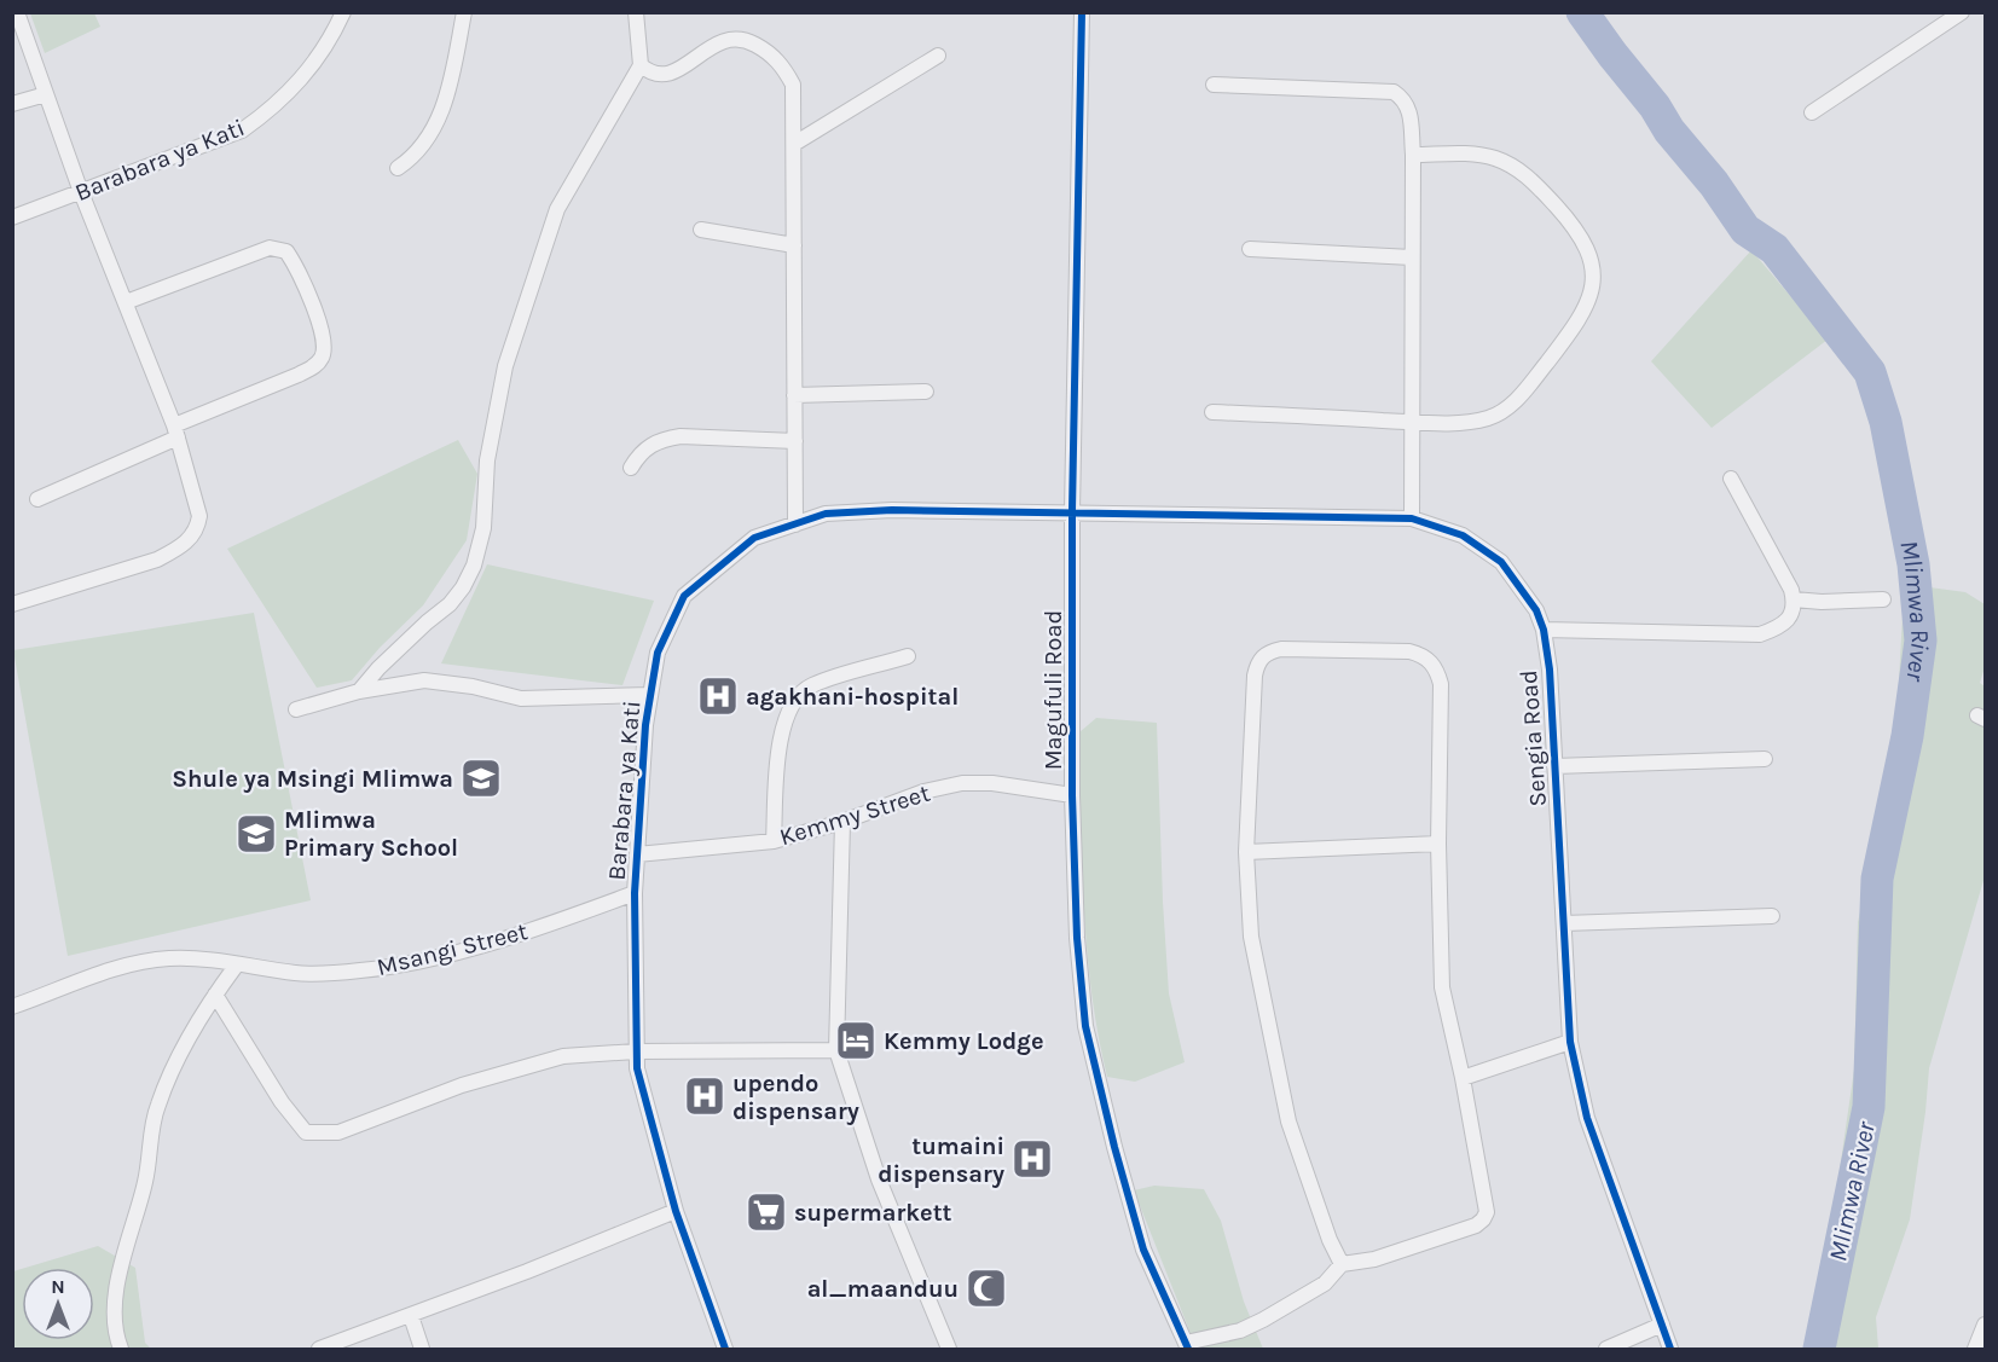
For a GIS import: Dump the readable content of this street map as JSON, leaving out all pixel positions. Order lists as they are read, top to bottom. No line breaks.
{"streets":{"street":["Barabara ya Kati","Magufuli Road","Sengia Road","Kemmy Street","Msangi Street"]},"crossings":[["Barabara ya Kati","Magufuli Road"],["Barabara ya Kati","Sengia Road"],["Barabara ya Kati","Kemmy Street"],["Barabara ya Kati","Msangi Street"],["Magufuli Road","Sengia Road"],["Magufuli Road","Kemmy Street"]],"water":["Mlimwa River"],"places":{"hospital":["agakhani-hospital","upendo dispensary","tumaini dispensary"],"school or university":["Shule ya Msingi Mlimwa","Mlimwa Primary School"],"hotel":["Kemmy Lodge"],"supermarket":["supermarkett"],"mosque":["al_maanduu"]},"north":"top"}
